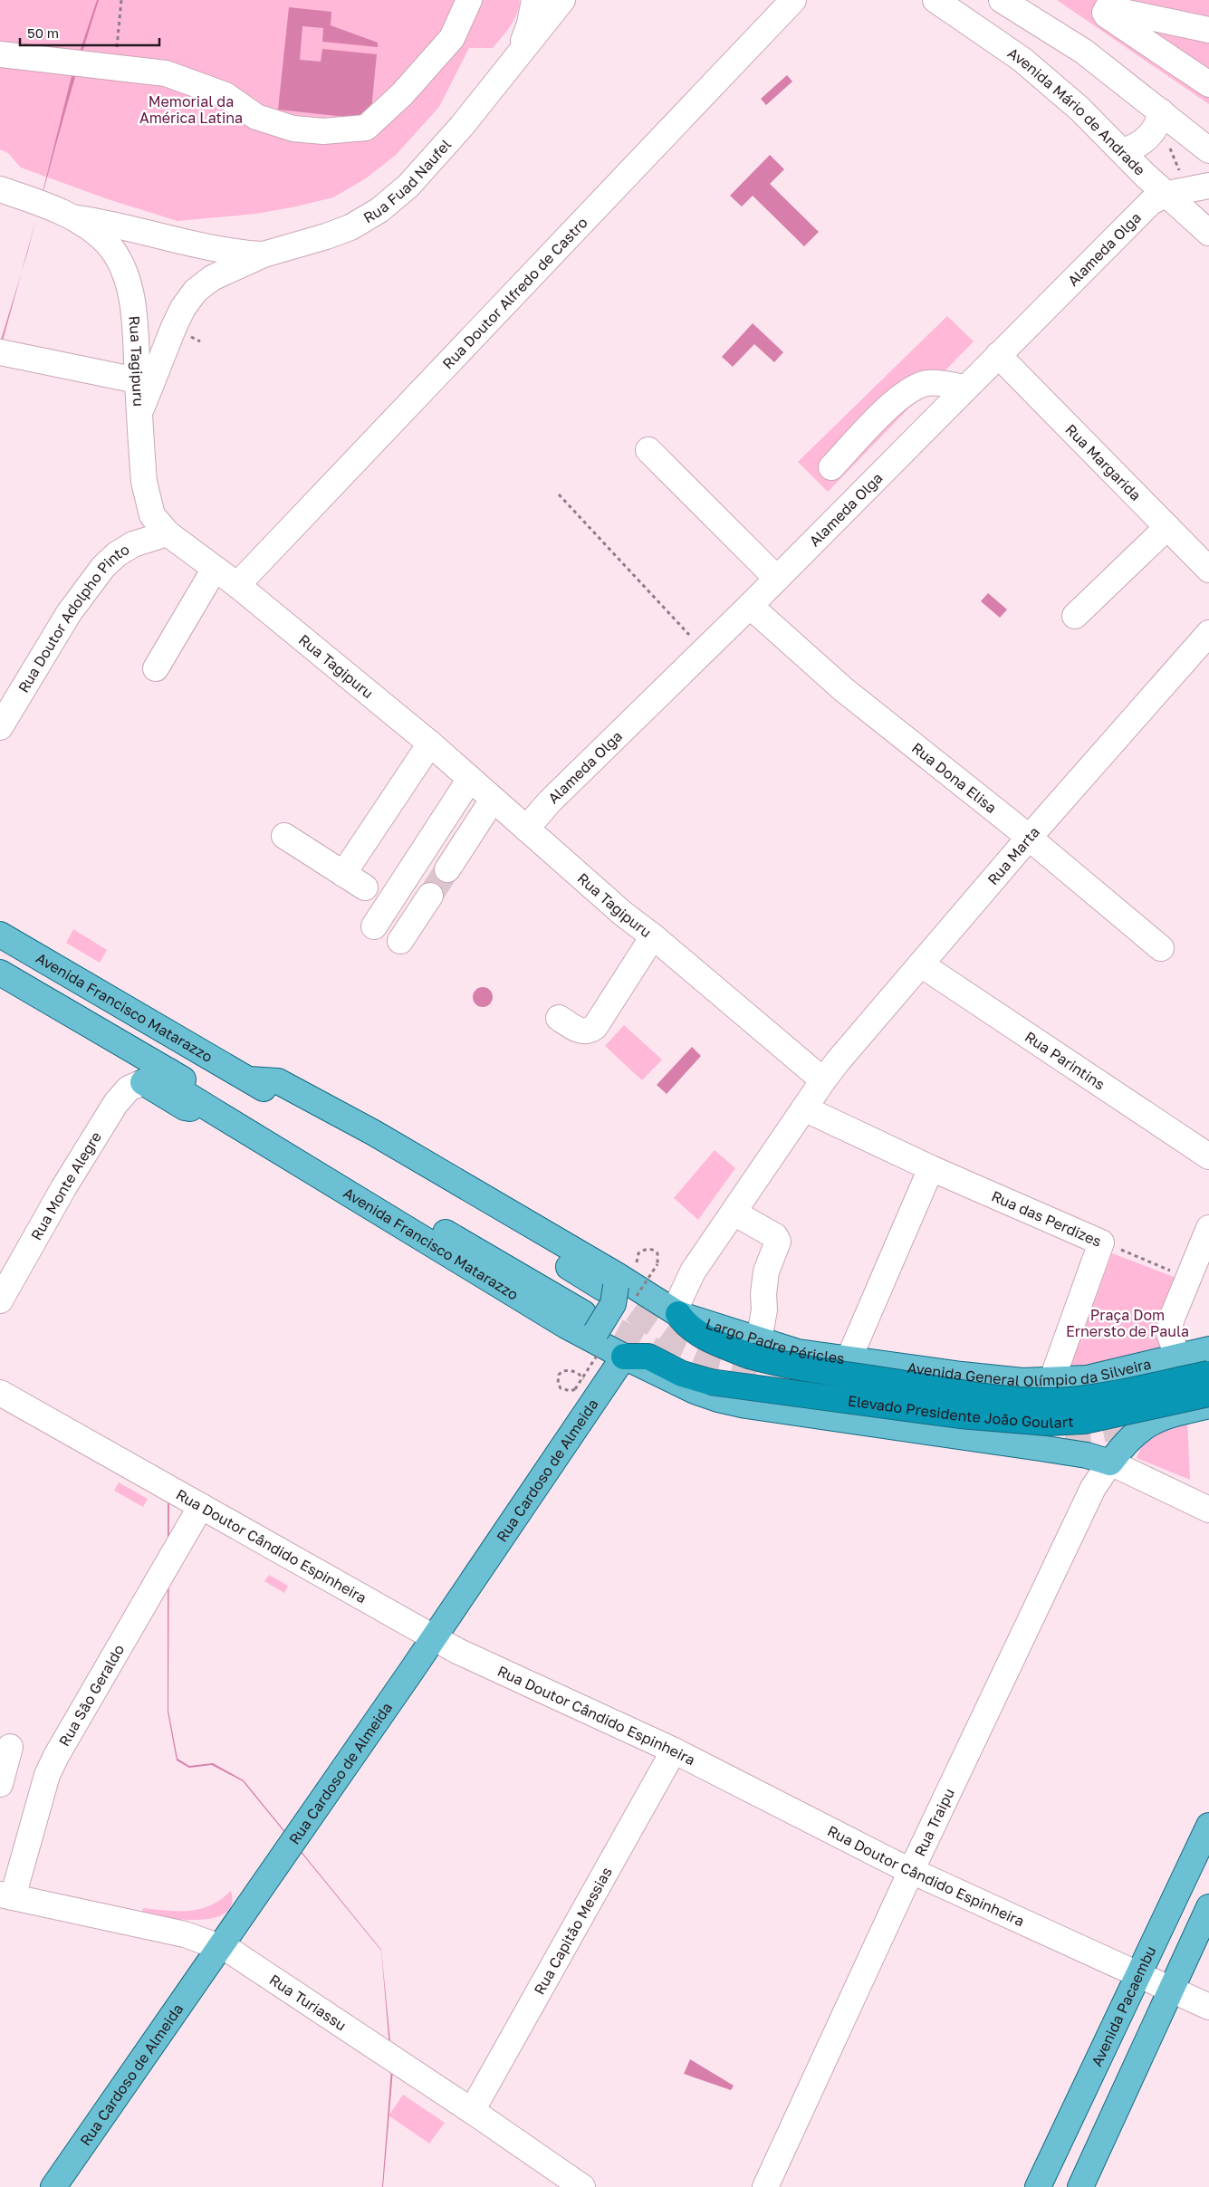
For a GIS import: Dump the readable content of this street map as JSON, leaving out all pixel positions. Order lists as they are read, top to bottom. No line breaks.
{"streets":{"highway":["Avenida Francisco Matarazzo","Elevado Presidente João Goulart"],"main road":["Largo Padre Péricles","Avenida General Olímpio da Silveira","Rua Cardoso de Almeida","Avenida Pacaembu"],"street":["Avenida Mário de Andrade","Rua Fuad Naufel","Alameda Olga","Rua Doutor Alfredo de Castro","Rua Tagipuru","Rua Margarida","Rua Doutor Adolpho Pinto","Rua Dona Elisa","Rua Marta","Rua Parintins","Rua Monte Alegre","Rua das Perdizes","Rua Doutor Cândido Espinheira","Rua São Geraldo","Rua Traipu","Rua Capitão Messias","Rua Turiassu"]},"crossings":[["Avenida Mário de Andrade","Alameda Olga"],["Rua Fuad Naufel","Rua Tagipuru"],["Alameda Olga","Rua Tagipuru"],["Alameda Olga","Rua Margarida"],["Alameda Olga","Rua Dona Elisa"],["Rua Doutor Alfredo de Castro","Rua Tagipuru"],["Rua Tagipuru","Rua Doutor Adolpho Pinto"],["Rua Tagipuru","Rua Marta"],["Rua Dona Elisa","Rua Marta"],["Rua Marta","Rua Parintins"],["Avenida Francisco Matarazzo","Largo Padre Péricles"],["Avenida Francisco Matarazzo","Elevado Presidente João Goulart"],["Avenida Francisco Matarazzo","Rua Cardoso de Almeida"],["Rua das Perdizes","Largo Padre Péricles"],["Rua das Perdizes","Avenida General Olímpio da Silveira"],["Largo Padre Péricles","Avenida General Olímpio da Silveira"],["Largo Padre Péricles","Elevado Presidente João Goulart"],["Rua Cardoso de Almeida","Rua Doutor Cândido Espinheira"],["Rua Cardoso de Almeida","Rua Turiassu"],["Rua Doutor Cândido Espinheira","Rua São Geraldo"],["Rua Doutor Cândido Espinheira","Rua Traipu"],["Rua Doutor Cândido Espinheira","Rua Capitão Messias"],["Rua Doutor Cândido Espinheira","Avenida Pacaembu"],["Rua São Geraldo","Rua Turiassu"],["Rua Capitão Messias","Rua Turiassu"]],"parks":["Memorial da América Latina","Praça Dom Ernersto de Paula"],"scale_bar":"50 m"}
